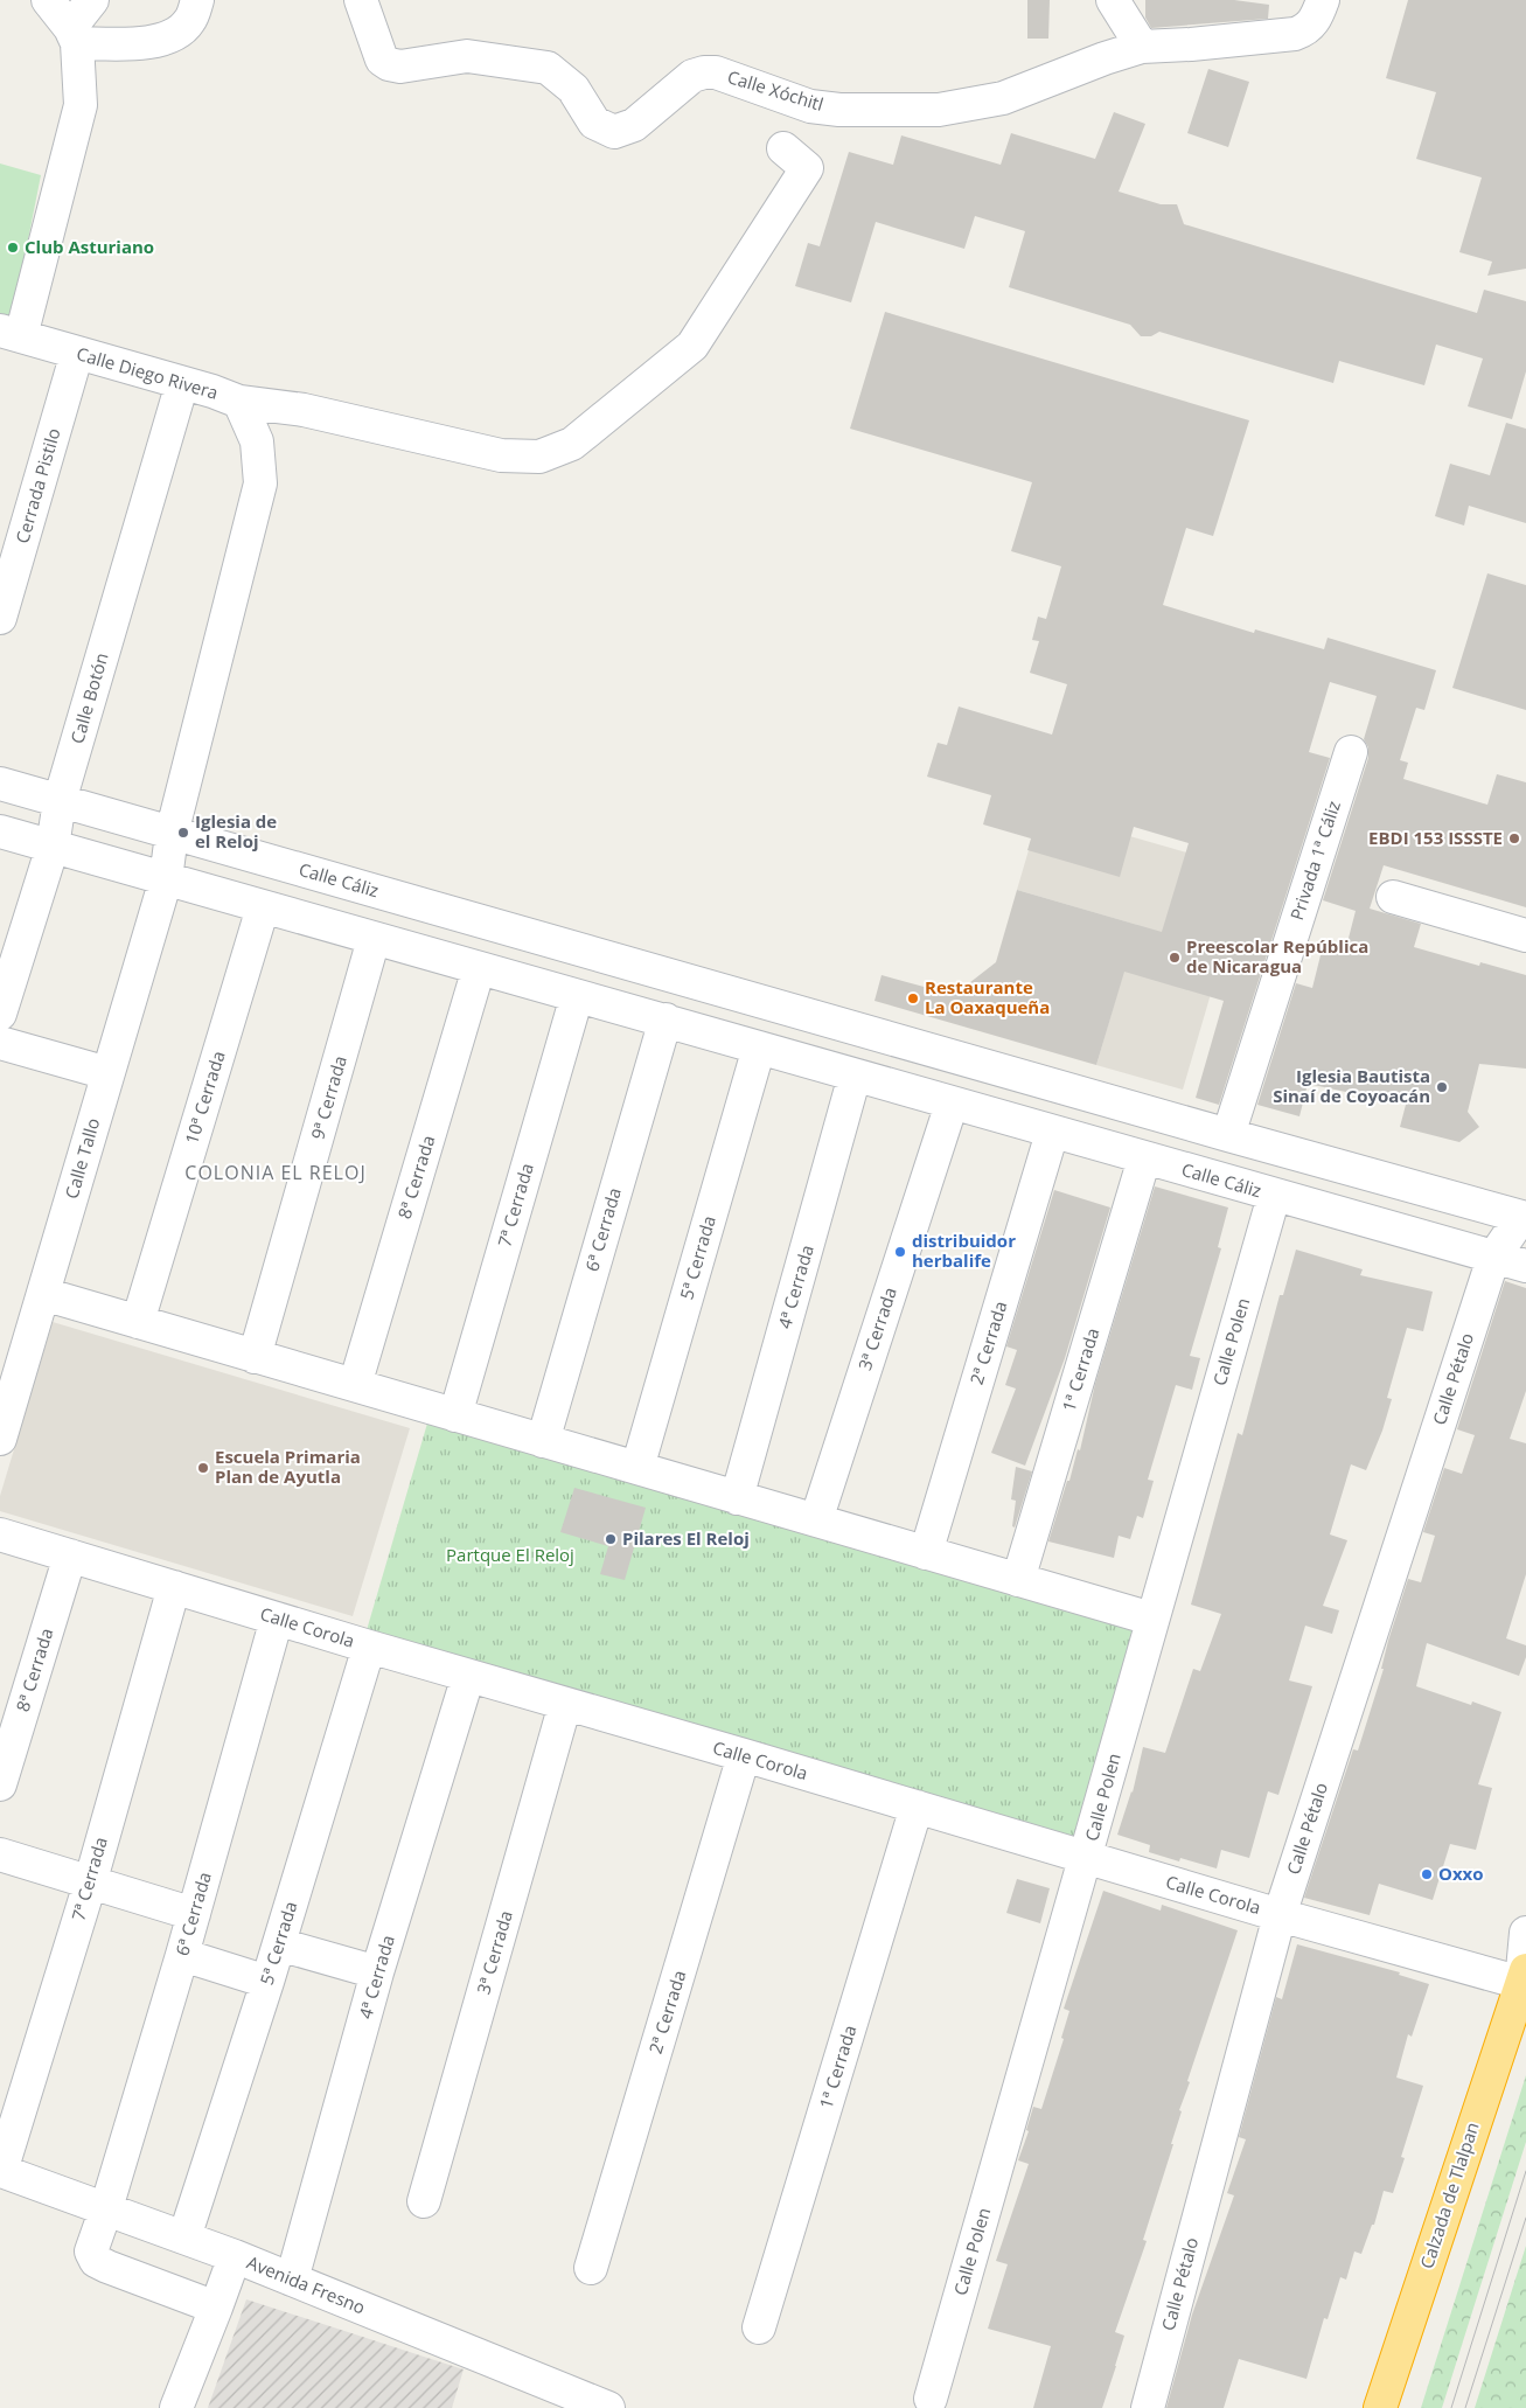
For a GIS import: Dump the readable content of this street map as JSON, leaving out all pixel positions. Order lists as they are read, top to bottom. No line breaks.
{"streets":{"highway":["Calzada de Tlalpan"],"street":["Calle Xóchitl","Calle Diego Rivera","Cerrada Pistilo","Calle Botón","Privada 1ª Cáliz","Calle Cáliz","10ª Cerrada","9ª Cerrada","Calle Tallo","8ª Cerrada","7ª Cerrada","6ª Cerrada","5ª Cerrada","4ª Cerrada","3ª Cerrada","Calle Polen","2ª Cerrada","1ª Cerrada","Calle Pétalo","Calle Corola","Avenida Fresno"]},"crossings":[["Calle Diego Rivera","Cerrada Pistilo"],["Calle Diego Rivera","Calle Botón"],["Calle Diego Rivera","Calle Cáliz"],["Calle Diego Rivera","Calle Tallo"],["Calle Botón","Calle Cáliz"],["Privada 1ª Cáliz","Calle Cáliz"],["Calle Cáliz","10ª Cerrada"],["Calle Cáliz","9ª Cerrada"],["Calle Cáliz","Calle Tallo"],["Calle Cáliz","8ª Cerrada"],["Calle Cáliz","7ª Cerrada"],["Calle Cáliz","6ª Cerrada"],["Calle Cáliz","5ª Cerrada"],["Calle Cáliz","4ª Cerrada"],["Calle Cáliz","3ª Cerrada"],["Calle Cáliz","Calle Polen"],["Calle Cáliz","2ª Cerrada"],["Calle Cáliz","1ª Cerrada"],["Calle Cáliz","Calle Pétalo"],["8ª Cerrada","Calle Corola"],["7ª Cerrada","Calle Corola"],["7ª Cerrada","Avenida Fresno"],["6ª Cerrada","Calle Corola"],["6ª Cerrada","Avenida Fresno"],["5ª Cerrada","Calle Corola"],["5ª Cerrada","Avenida Fresno"],["4ª Cerrada","Calle Corola"],["4ª Cerrada","Avenida Fresno"],["3ª Cerrada","Calle Corola"],["Calle Polen","Calle Corola"],["2ª Cerrada","Calle Corola"],["1ª Cerrada","Calle Corola"],["Calle Pétalo","Calle Corola"],["Calle Corola","Calzada de Tlalpan"]],"districts":["COLONIA EL RELOJ"],"parks":["Partque El Reloj"],"places":["Club Asturiano","Iglesia de el Reloj","EBDI 153 ISSSTE","Preescolar República de Nicaragua","Restaurante La Oaxaqueña","Iglesia Bautista Sinaí de Coyoacán","distribuidor herbalife","Escuela Primaria Plan de Ayutla","Pilares El Reloj","Oxxo"]}
